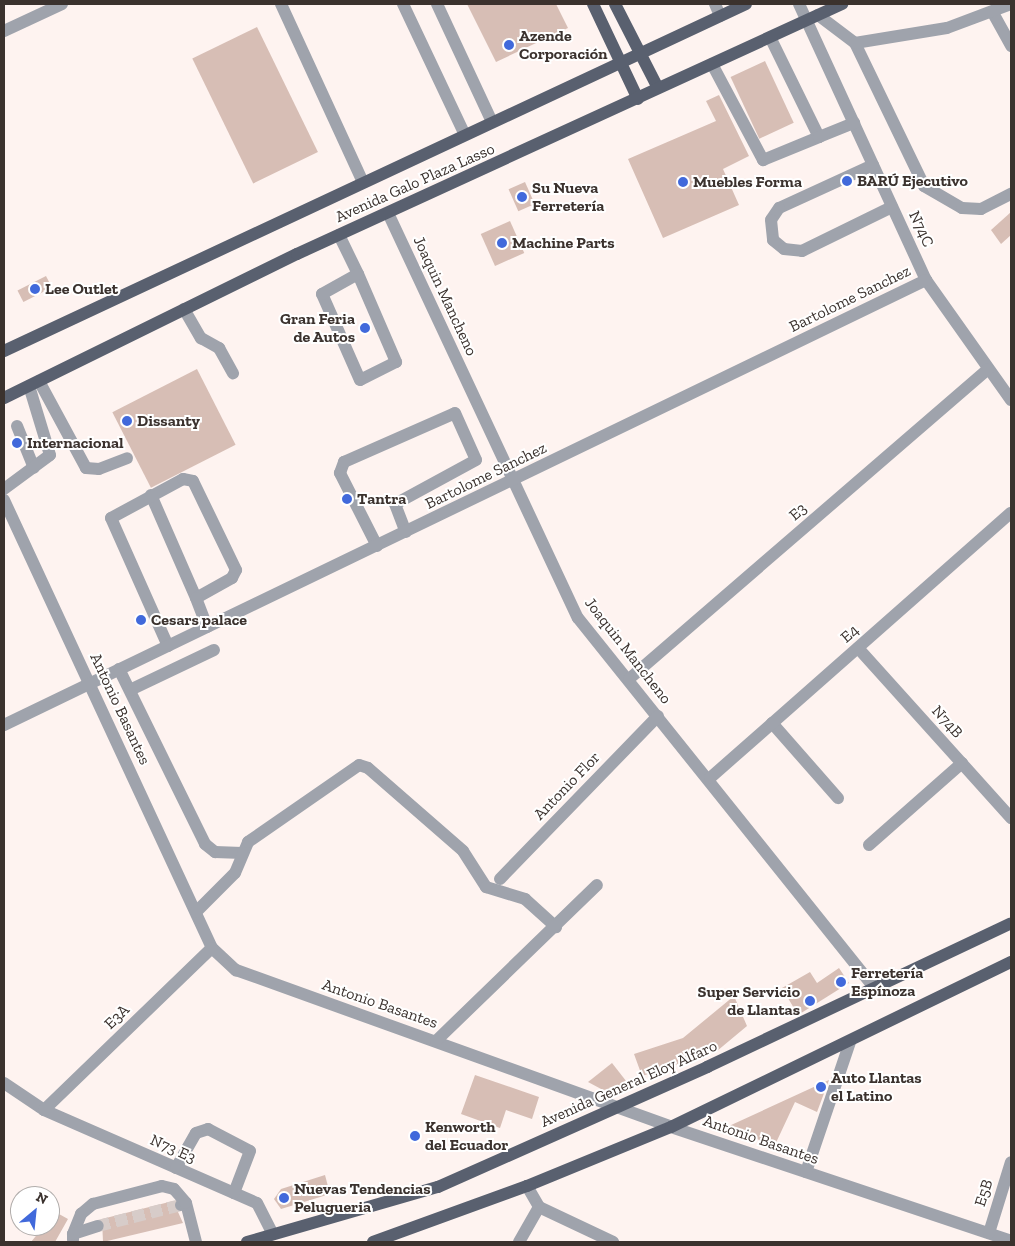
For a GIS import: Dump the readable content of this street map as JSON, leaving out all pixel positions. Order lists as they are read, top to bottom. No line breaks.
{"streets":{"main road":["Avenida Galo Plaza Lasso","Avenida General Eloy Alfaro"],"street":["N74C","Joaquin Mancheno","Bartolome Sanchez","E3","E4","Antonio Basantes","N74B","Antonio Flor","E3A","N73 E3","E5B"]},"crossings":[["Avenida Galo Plaza Lasso","N74C"],["Avenida Galo Plaza Lasso","Joaquin Mancheno"],["N74C","Bartolome Sanchez"],["N74C","E3"],["Joaquin Mancheno","Bartolome Sanchez"],["Joaquin Mancheno","E3"],["Joaquin Mancheno","E4"],["Joaquin Mancheno","Antonio Flor"],["Joaquin Mancheno","Avenida General Eloy Alfaro"],["Bartolome Sanchez","Antonio Basantes"],["E4","N74B"],["Antonio Basantes","E3A"],["Antonio Basantes","Avenida General Eloy Alfaro"],["Antonio Basantes","E5B"],["E3A","N73 E3"],["Avenida General Eloy Alfaro","N73 E3"]],"places":["Azende Corporación","BARÚ Ejecutivo","Muebles Forma","Su Nueva Ferretería","Machine Parts","Lee Outlet","Gran Feria de Autos","Dissanty","Internacional","Tantra","Cesars palace","Ferretería Espínoza","Super Servicio de Llantas","Auto Llantas el Latino","Kenworth del Ecuador","Nuevas Tendencias Pelugueria"],"north":"top right"}
